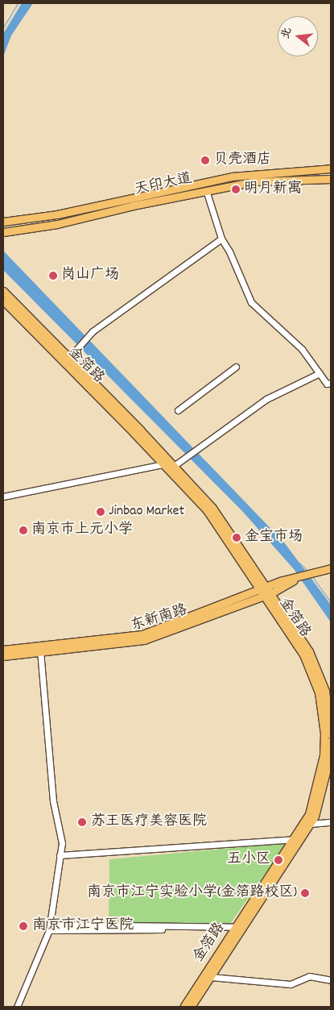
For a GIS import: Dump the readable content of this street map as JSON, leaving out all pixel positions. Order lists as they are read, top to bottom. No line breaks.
{"streets":{"main road":["天印大道","金箔路","东新南路"]},"crossings":[["金箔路","东新南路"]],"places":["贝壳酒店","明月新寓","岗山广场","Jinbao Market","南京市上元小学","金宝市场","苏王医疗美容医院","五小区","南京市江宁实验小学(金箔路校区)","南京市江宁医院"],"north":"left"}
